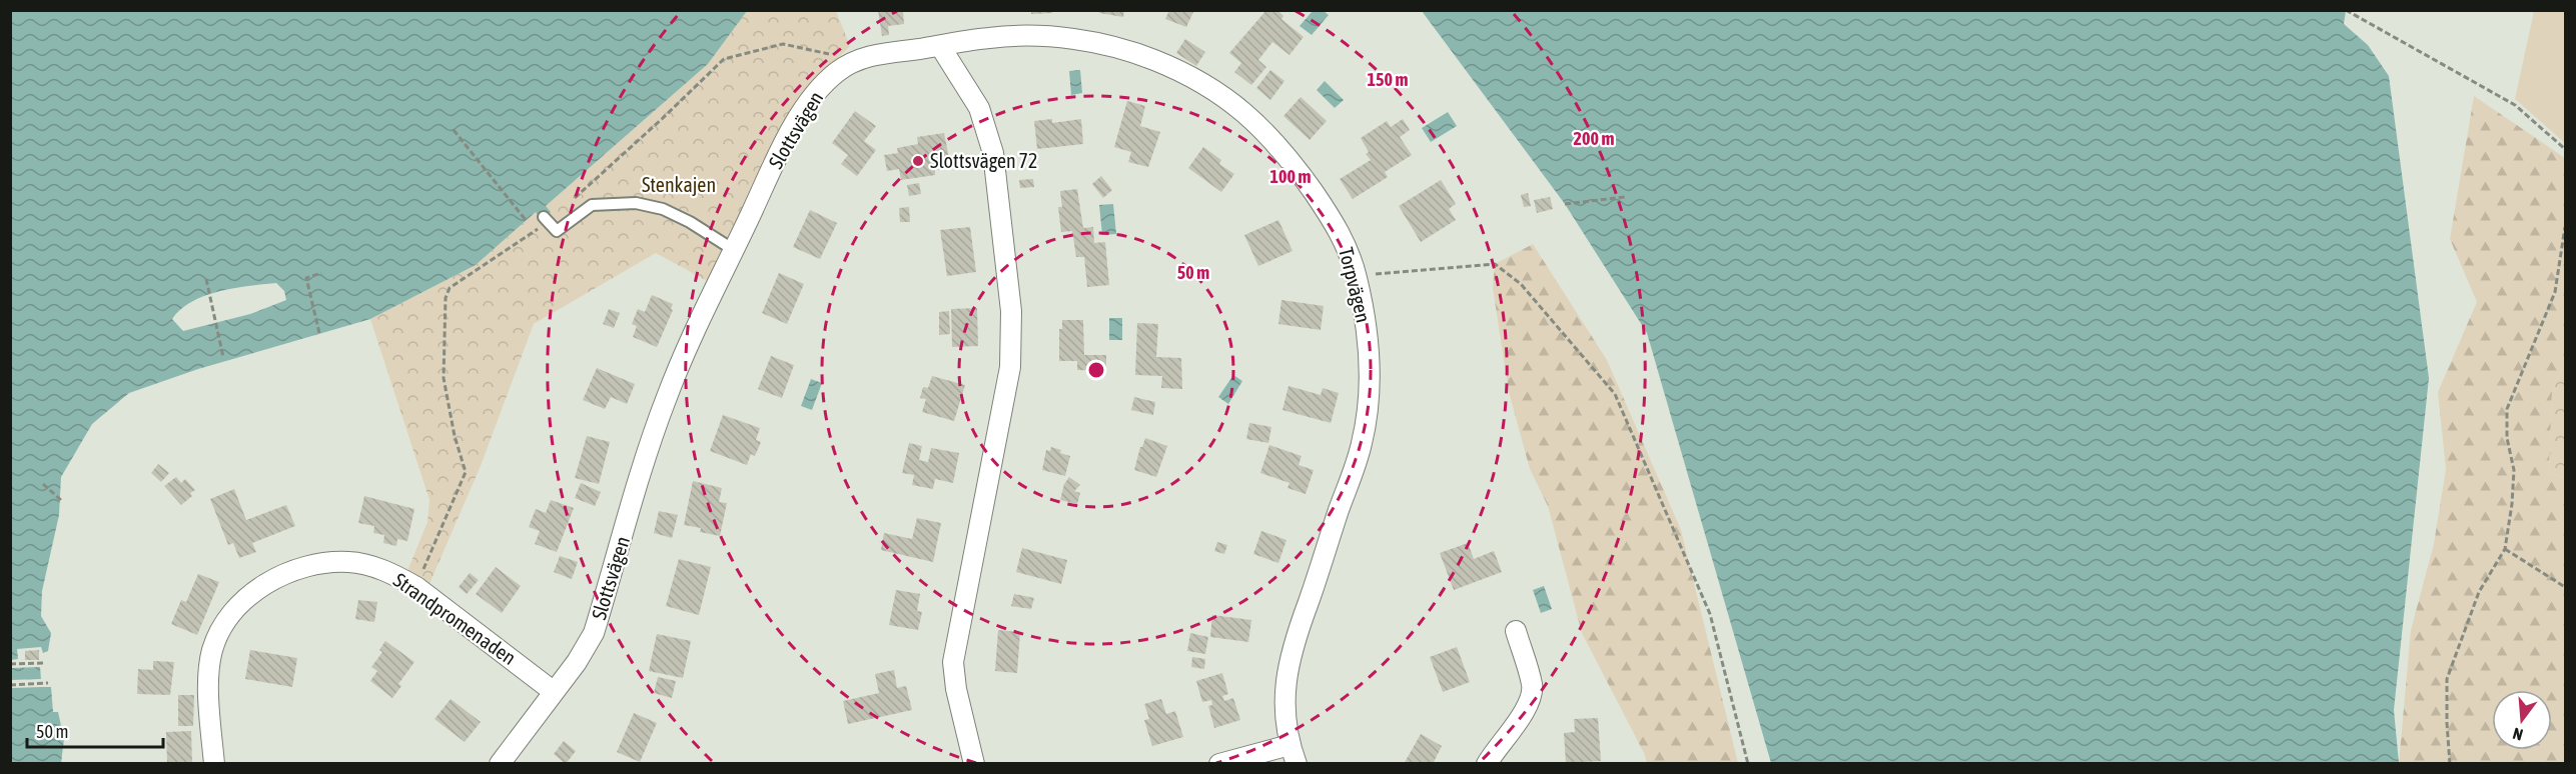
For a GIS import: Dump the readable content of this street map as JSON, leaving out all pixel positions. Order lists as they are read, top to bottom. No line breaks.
{"streets":{"street":["Slottsvägen","Torpvägen","Strandpromenaden"]},"crossings":[["Slottsvägen","Torpvägen"],["Slottsvägen","Strandpromenaden"]],"parks":["Stenkajen"],"places":["Slottsvägen 72"],"scale_bar":"50 m","north":"bottom","rings":["150 m","200 m","100 m","50 m"]}
